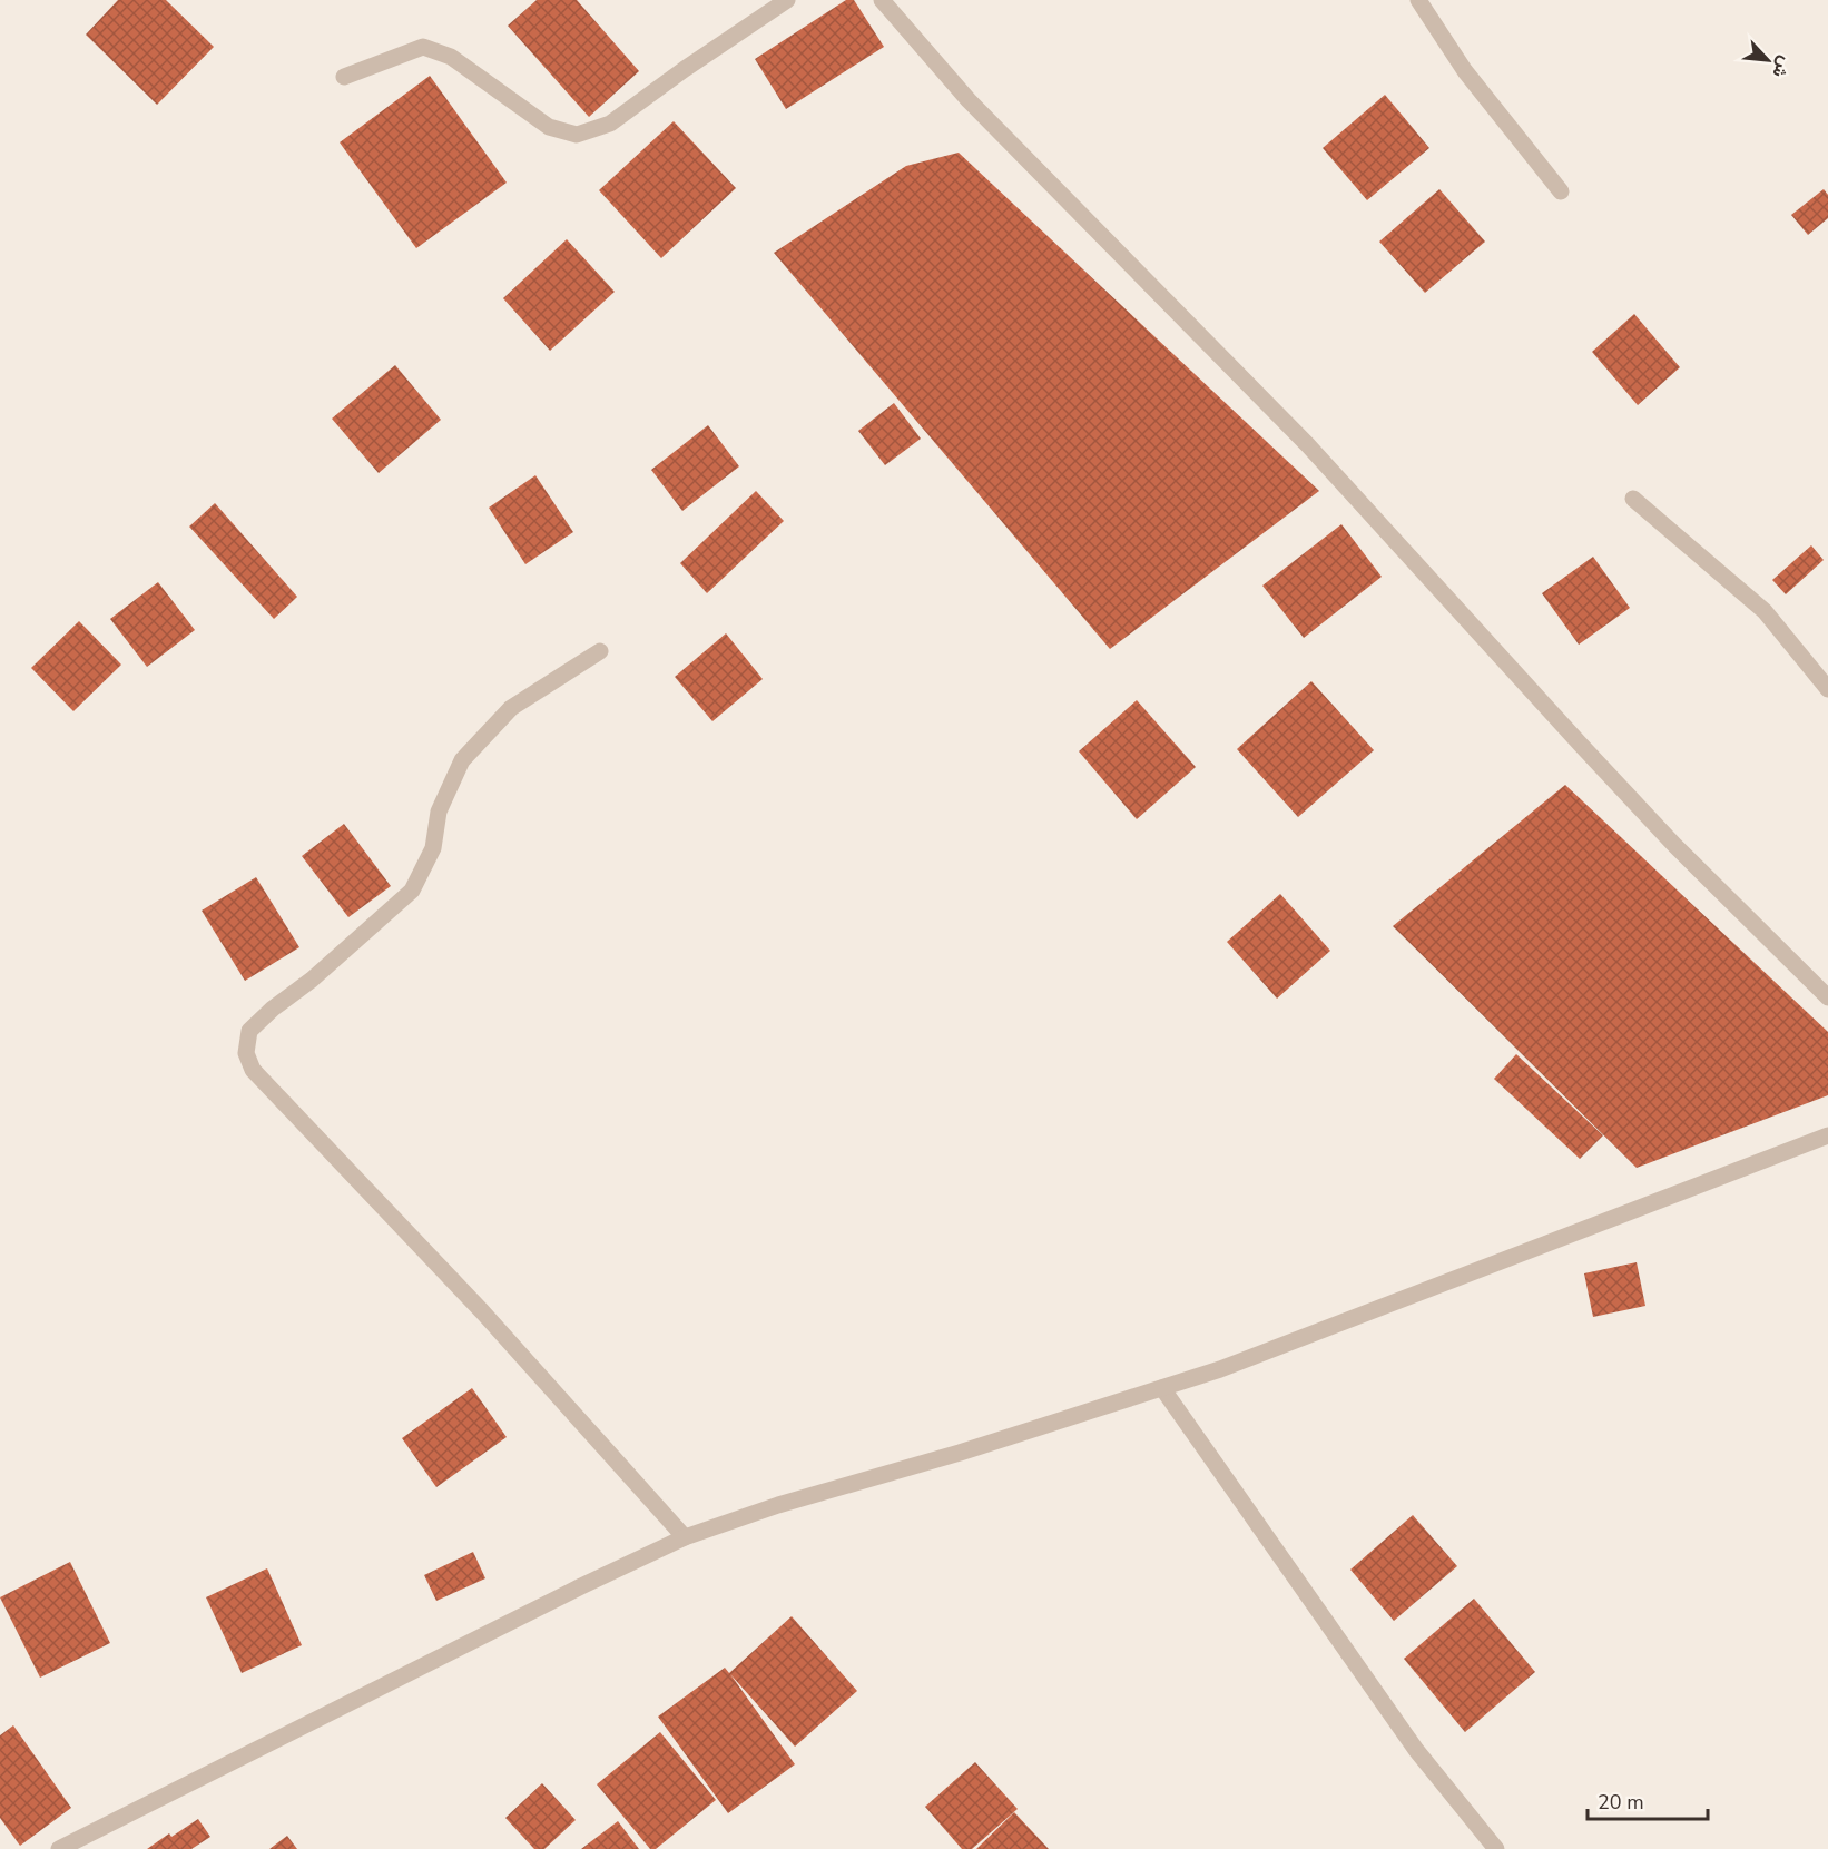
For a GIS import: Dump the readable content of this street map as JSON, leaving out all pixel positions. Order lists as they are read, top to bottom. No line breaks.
{"scale_bar":"20 m","north":"bottom right"}
